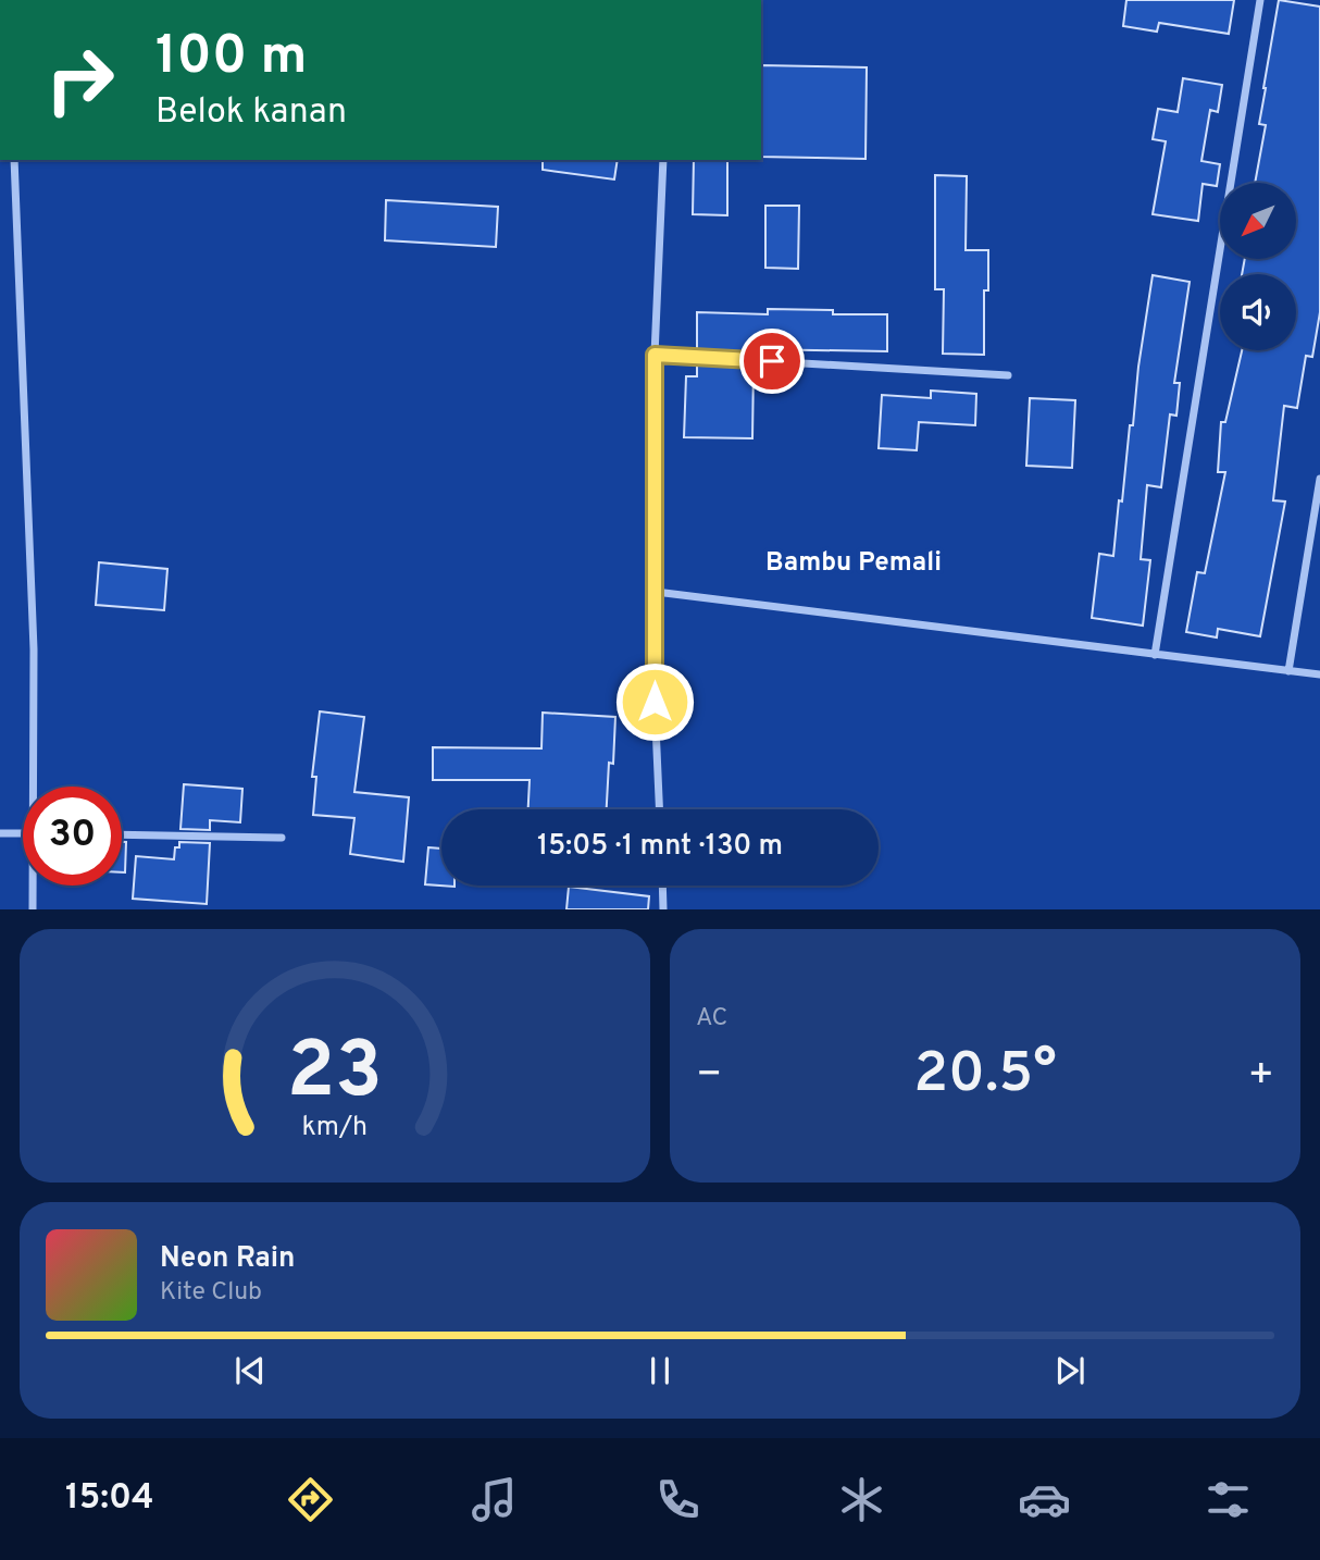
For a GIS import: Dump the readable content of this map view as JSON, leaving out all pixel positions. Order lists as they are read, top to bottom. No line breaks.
{"districts":["Bambu Pemali"],"north":"bottom left","page":{"turn":["100 m","Belok kanan"],"limit":"30","trip":"15:05 · 1 mnt · 130 m","tile":"AC","heat":["−","20.5°","+"],"song":["Neon Rain","Kite Club"],"tabs":"15:04","gauge":["23","km/h"]}}
